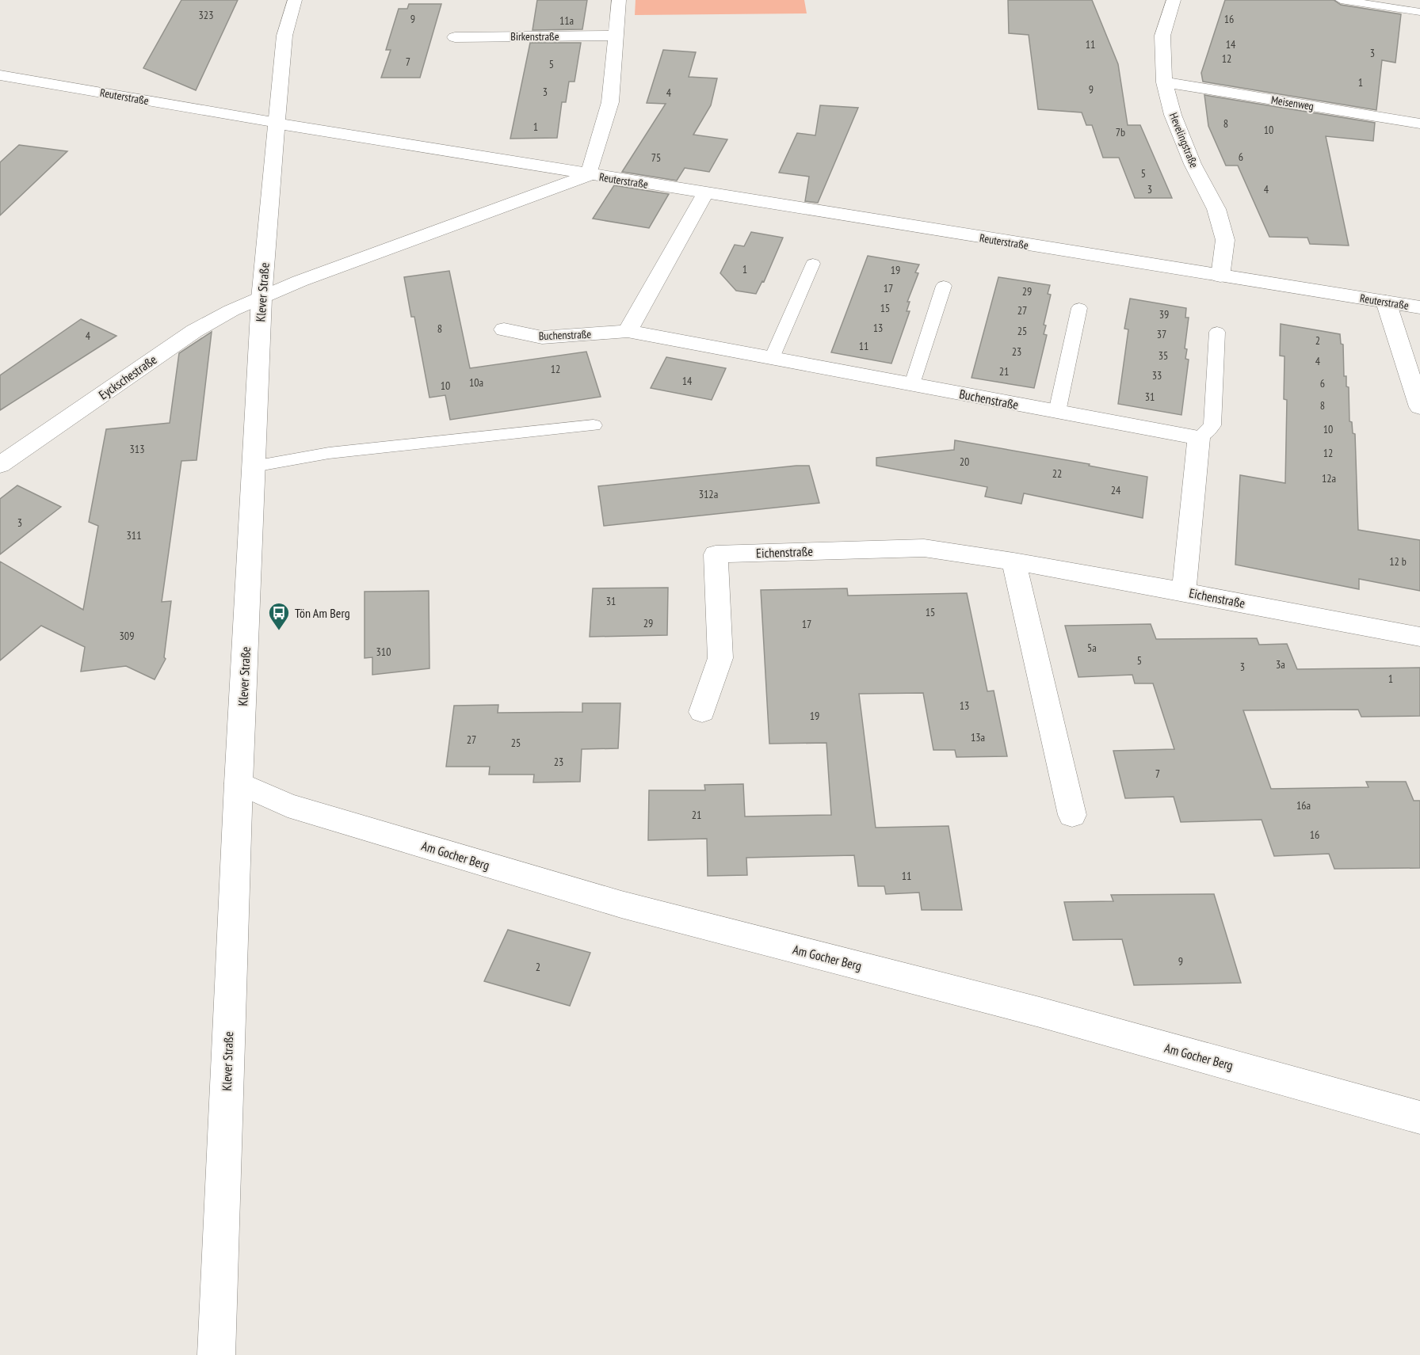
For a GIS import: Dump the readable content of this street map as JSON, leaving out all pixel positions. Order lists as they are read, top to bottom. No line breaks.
{"streets":{"street":["Birkenstraße","Reuterstraße","Meisenweg","Hevelingstraße","Klever Straße","Buchenstraße","Eyckschestraße","Eichenstraße","Am Gocher Berg"]},"crossings":[["Reuterstraße","Hevelingstraße"],["Reuterstraße","Klever Straße"],["Reuterstraße","Eyckschestraße"],["Meisenweg","Hevelingstraße"],["Klever Straße","Eyckschestraße"],["Klever Straße","Am Gocher Berg"]],"places":{"bus stop":["Tön Am Berg"]},"house_numbers":["323","9","16","11a","11","14","3","12","7","5","1","9","3","4","8","1","10","7b","6","75","5","3","4","1","19","17","29","15","27","39","13","8","25","37","4","2","11","23","35","4","12","21","33","14","10a","6","10","31","8","10","313","12","20","22","12a","24","312a","3","311","12 b","31","15","29","17","309","5a","310","5","3a","3","1","13","19","13a","27","25","23","7","16a","21","16","11","9","2"]}
